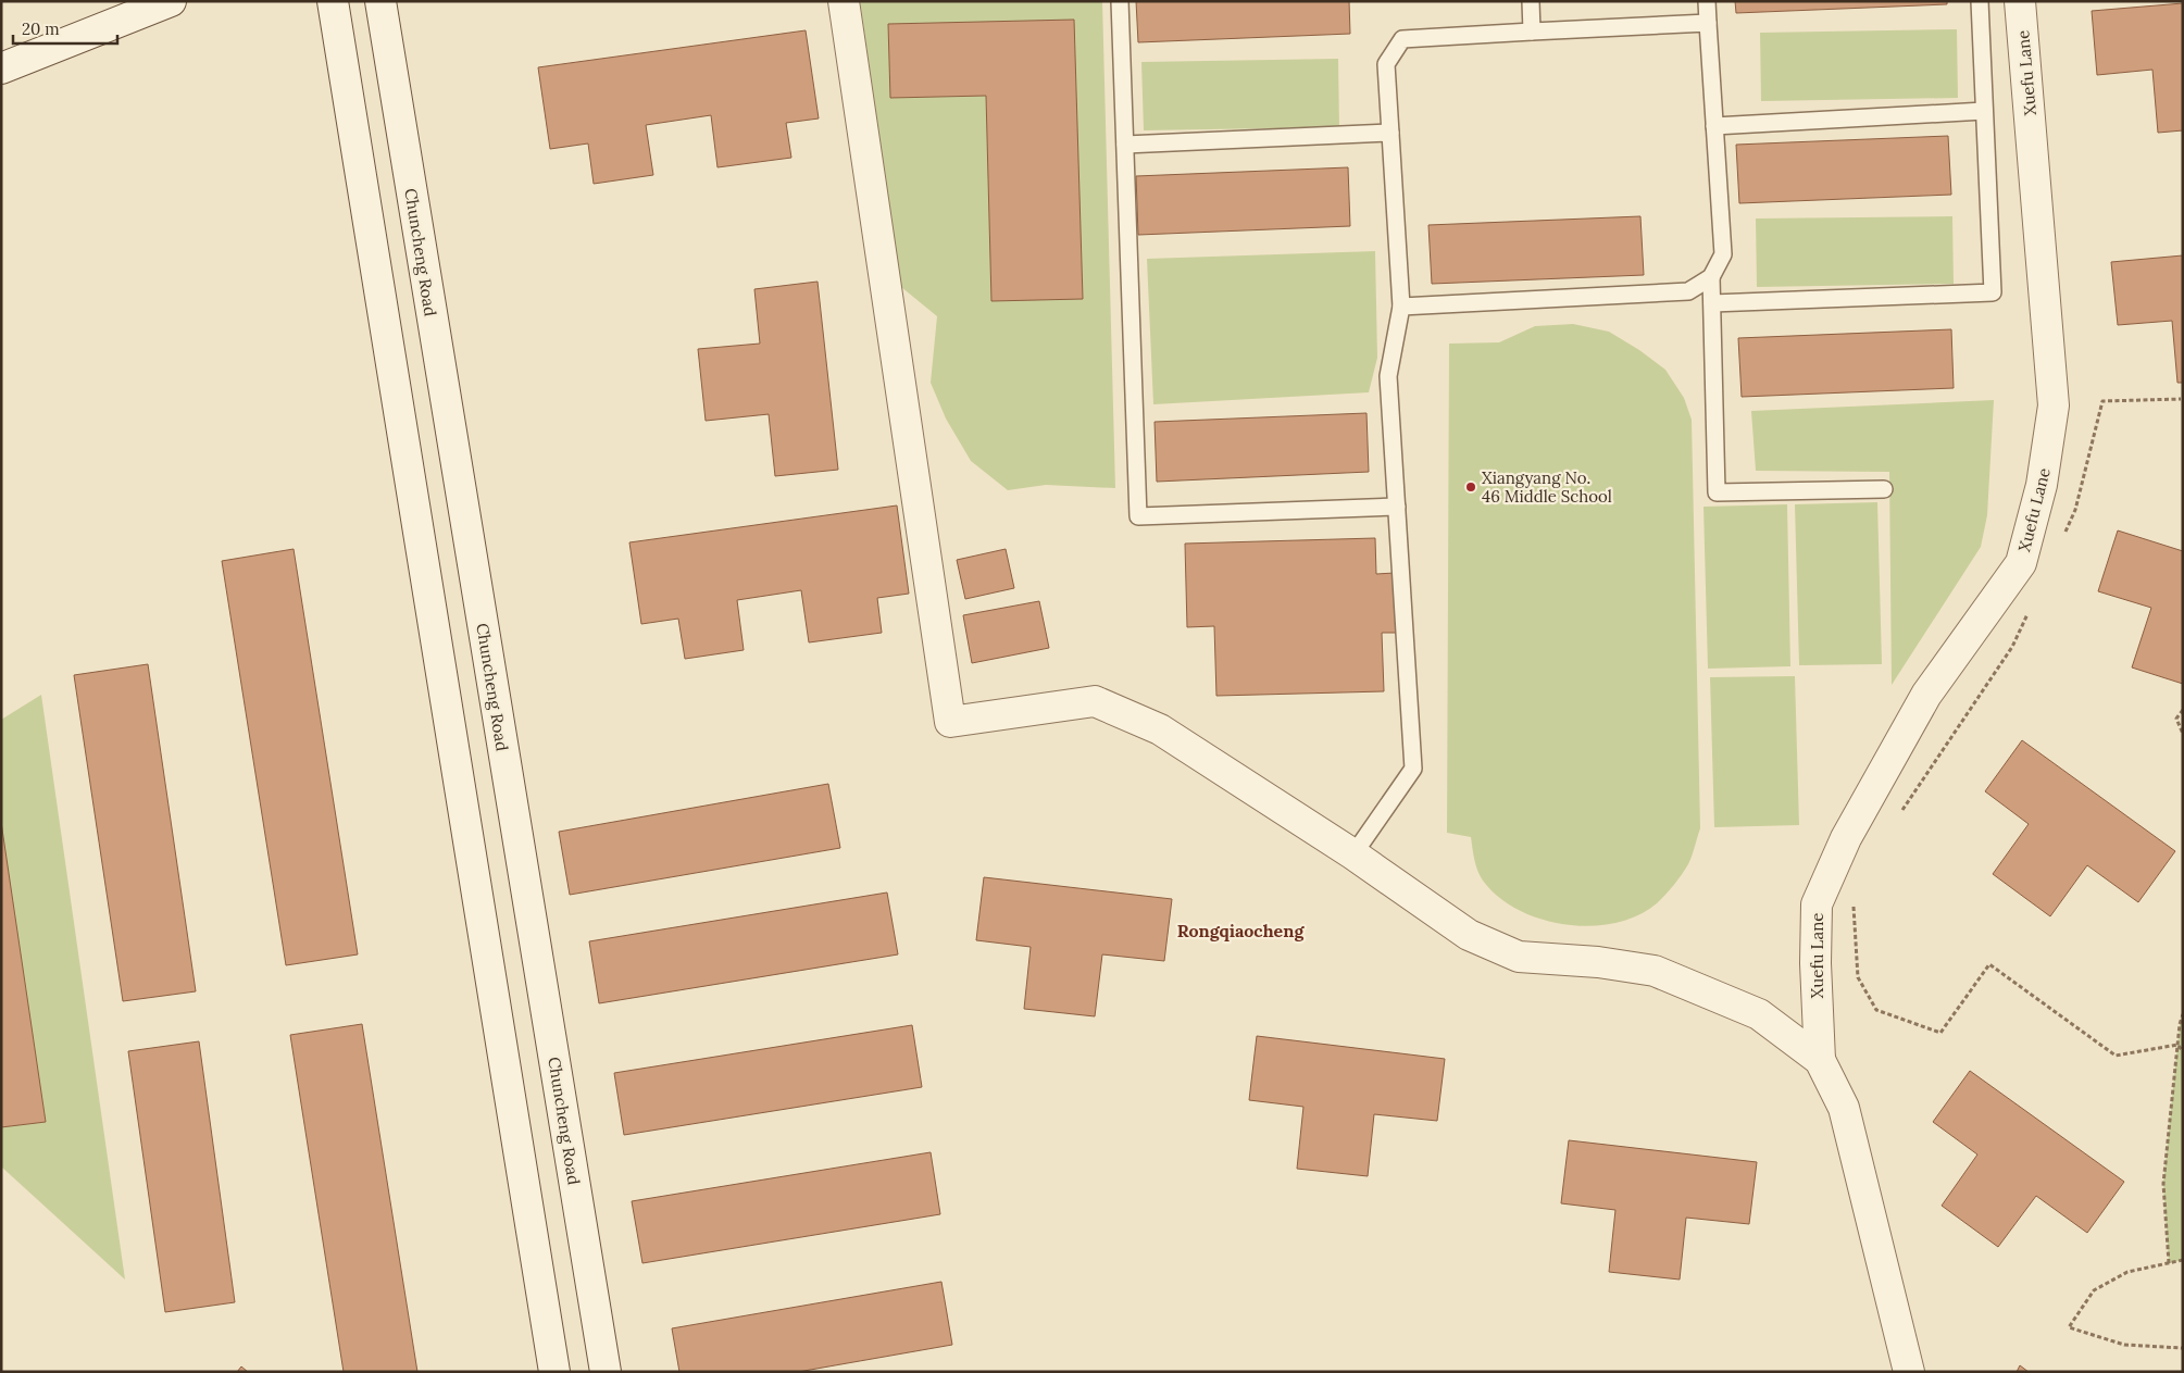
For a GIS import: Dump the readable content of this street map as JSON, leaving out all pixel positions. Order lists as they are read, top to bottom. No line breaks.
{"streets":{"street":["Xuefu Lane","Chuncheng Road"]},"districts":["Rongqiaocheng"],"places":["Xiangyang No. 46 Middle School"],"scale_bar":"20 m"}
